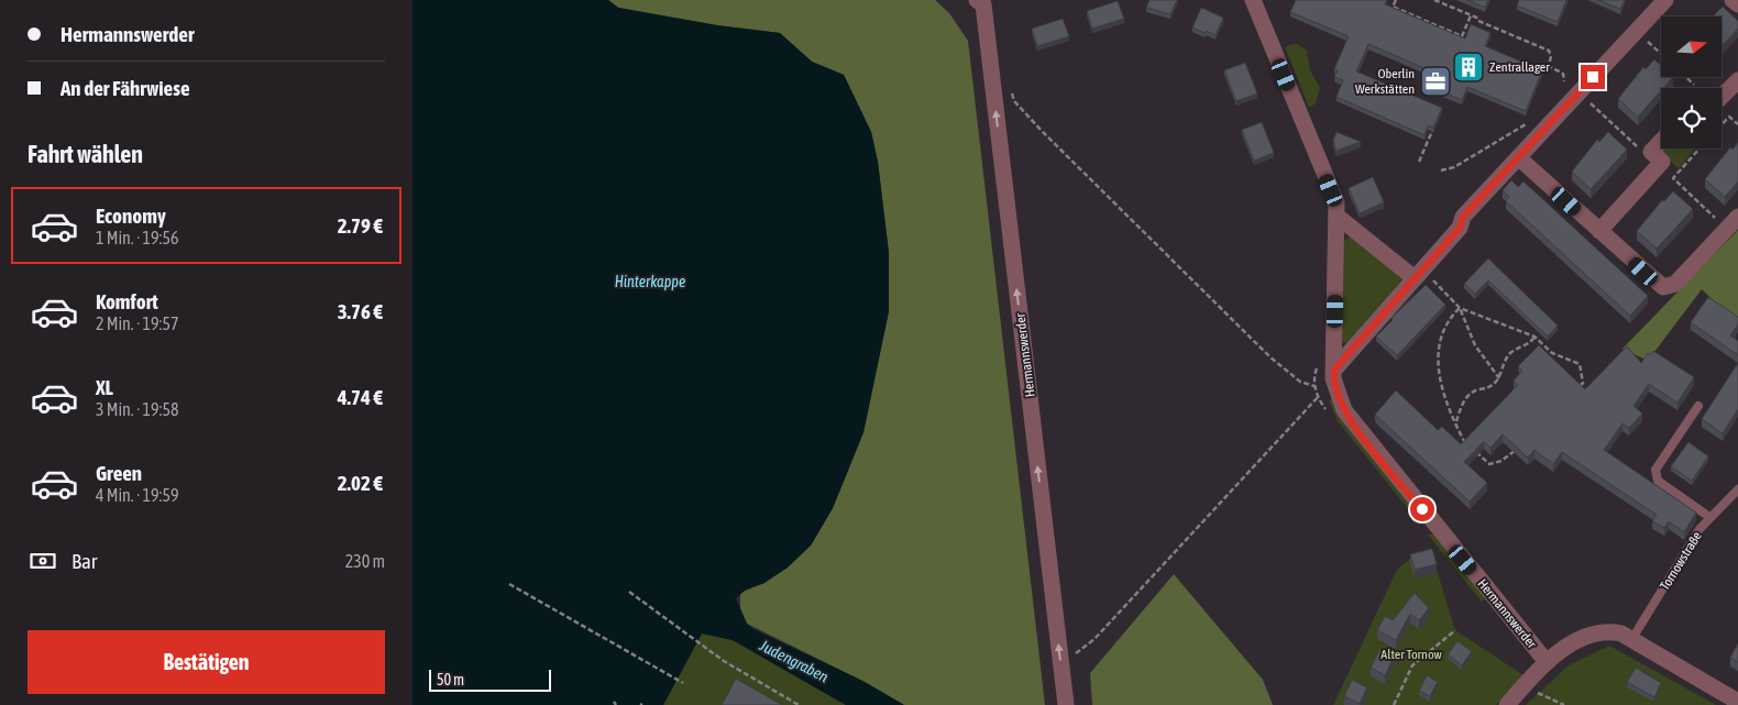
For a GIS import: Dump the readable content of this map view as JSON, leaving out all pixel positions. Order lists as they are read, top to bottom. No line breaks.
{"streets":{"street":["Hermannswerder"],"lane":["Tornowstraße"]},"one_way":["Hermannswerder"],"water":["Hinterkappe","Judengraben"],"parks":["Alter Tornow"],"places":{"building":["Zentrallager"],"office":["Oberlin Werkstätten"]},"scale_bar":"50 m","north":"right","page":{"banner":["Hermannswerder","An der Fährwiese"],"heading":"Fahrt wählen","list":[{"name":"Economy","note":"1 Min. · 19:56","value":"2.79 €"},{"name":"Komfort","note":"2 Min. · 19:57","value":"3.76 €"},{"name":"XL","note":"3 Min. · 19:58","value":"4.74 €"},{"name":"Green","note":"4 Min. · 19:59","value":"2.02 €"}],"pay":["Bar","230 m"],"buttons":"Bestätigen","scale":"50 m"}}
